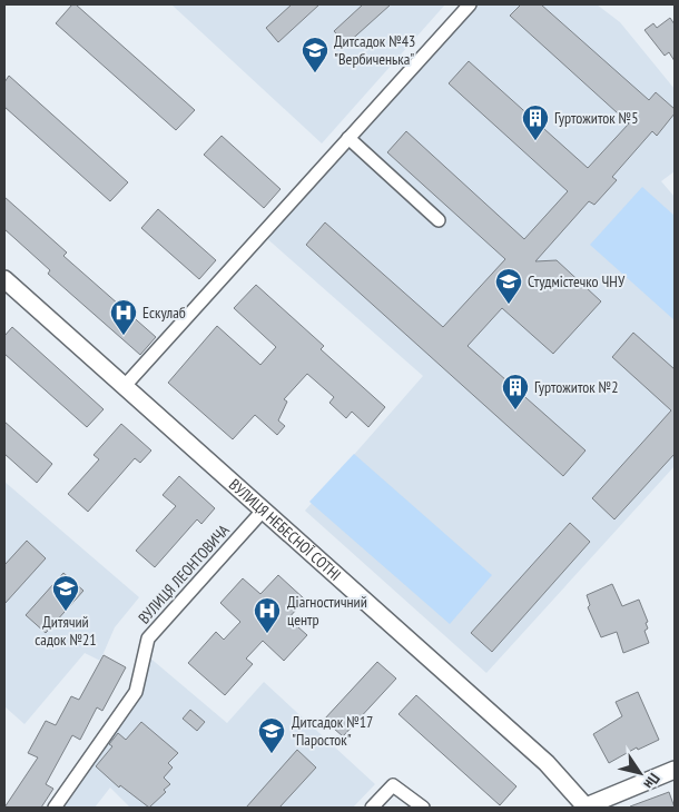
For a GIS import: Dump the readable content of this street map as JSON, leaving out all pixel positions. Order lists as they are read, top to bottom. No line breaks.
{"streets":{"street":["ВУЛИЦЯ НЕБЕСНОЇ СОТНІ","ВУЛИЦЯ ЛЕОНТОВИЧА"]},"crossings":[["ВУЛИЦЯ НЕБЕСНОЇ СОТНІ","ВУЛИЦЯ ЛЕОНТОВИЧА"]],"places":{"school or university":["Дитсадок №43 \"Вербиченька\"","Студмістечко ЧНУ","Дитячий садок №21","Дитсадок №17 \"Паросток\""],"building":["Гуртожиток №5","Гуртожиток №2"],"hospital":["Ескулаб","Діагностичний центр"]},"north":"bottom right"}
